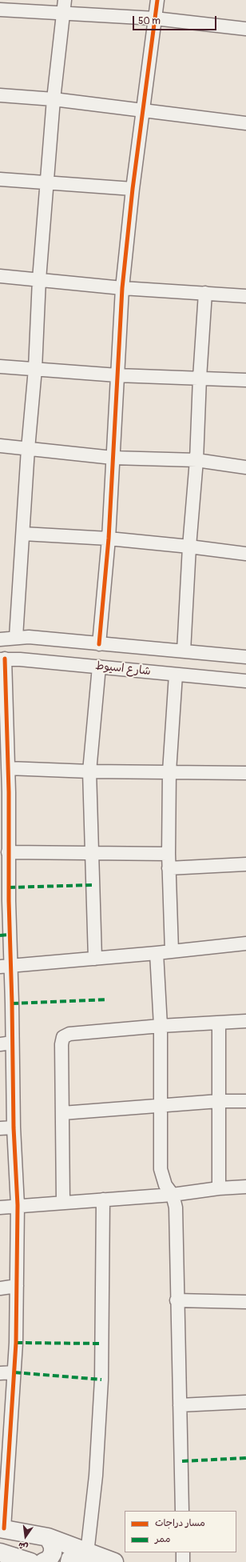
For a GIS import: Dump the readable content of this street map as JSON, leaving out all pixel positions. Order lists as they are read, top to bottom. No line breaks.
{"streets":{"street":["شارع اسيوط"]},"legend":["مسار دراجات","ممر"],"scale_bar":"50 m","north":"bottom"}
